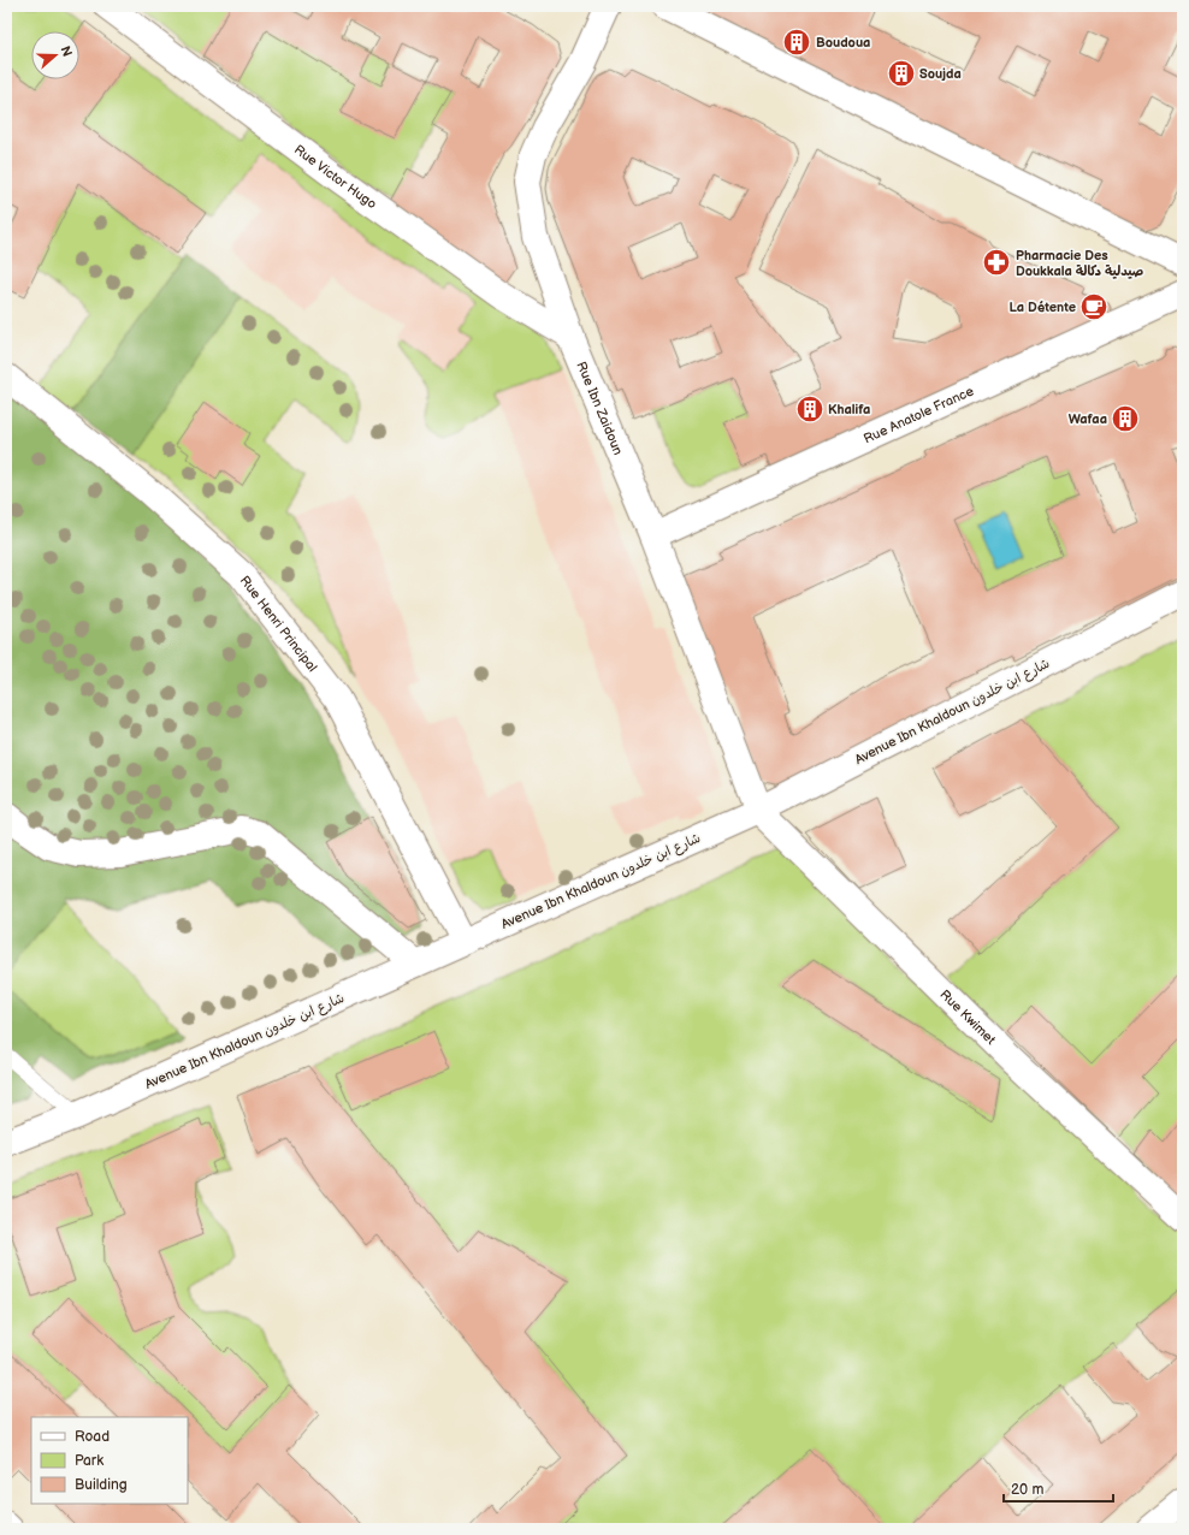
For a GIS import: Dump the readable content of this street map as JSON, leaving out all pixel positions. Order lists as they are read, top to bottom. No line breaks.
{"streets":{"street":["Rue Victor Hugo","Rue Ibn Zaidoun","Rue Anatole France","Rue Henri Principal","Avenue Ibn Khaldoun شارع ابن خلدون","Rue Kwimet"]},"crossings":[["Rue Victor Hugo","Rue Ibn Zaidoun"],["Rue Ibn Zaidoun","Rue Anatole France"],["Rue Ibn Zaidoun","Avenue Ibn Khaldoun شارع ابن خلدون"],["Rue Ibn Zaidoun","Rue Kwimet"],["Rue Henri Principal","Avenue Ibn Khaldoun شارع ابن خلدون"],["Avenue Ibn Khaldoun شارع ابن خلدون","Rue Kwimet"]],"places":{"building":["Boudoua","Soujda","Khalifa","Wafaa"],"pharmacy":["Pharmacie Des Doukkala صيدلية دكالة"],"cafe":["La Détente"]},"legend":["Road","Park","Building"],"scale_bar":"20 m","north":"right"}
